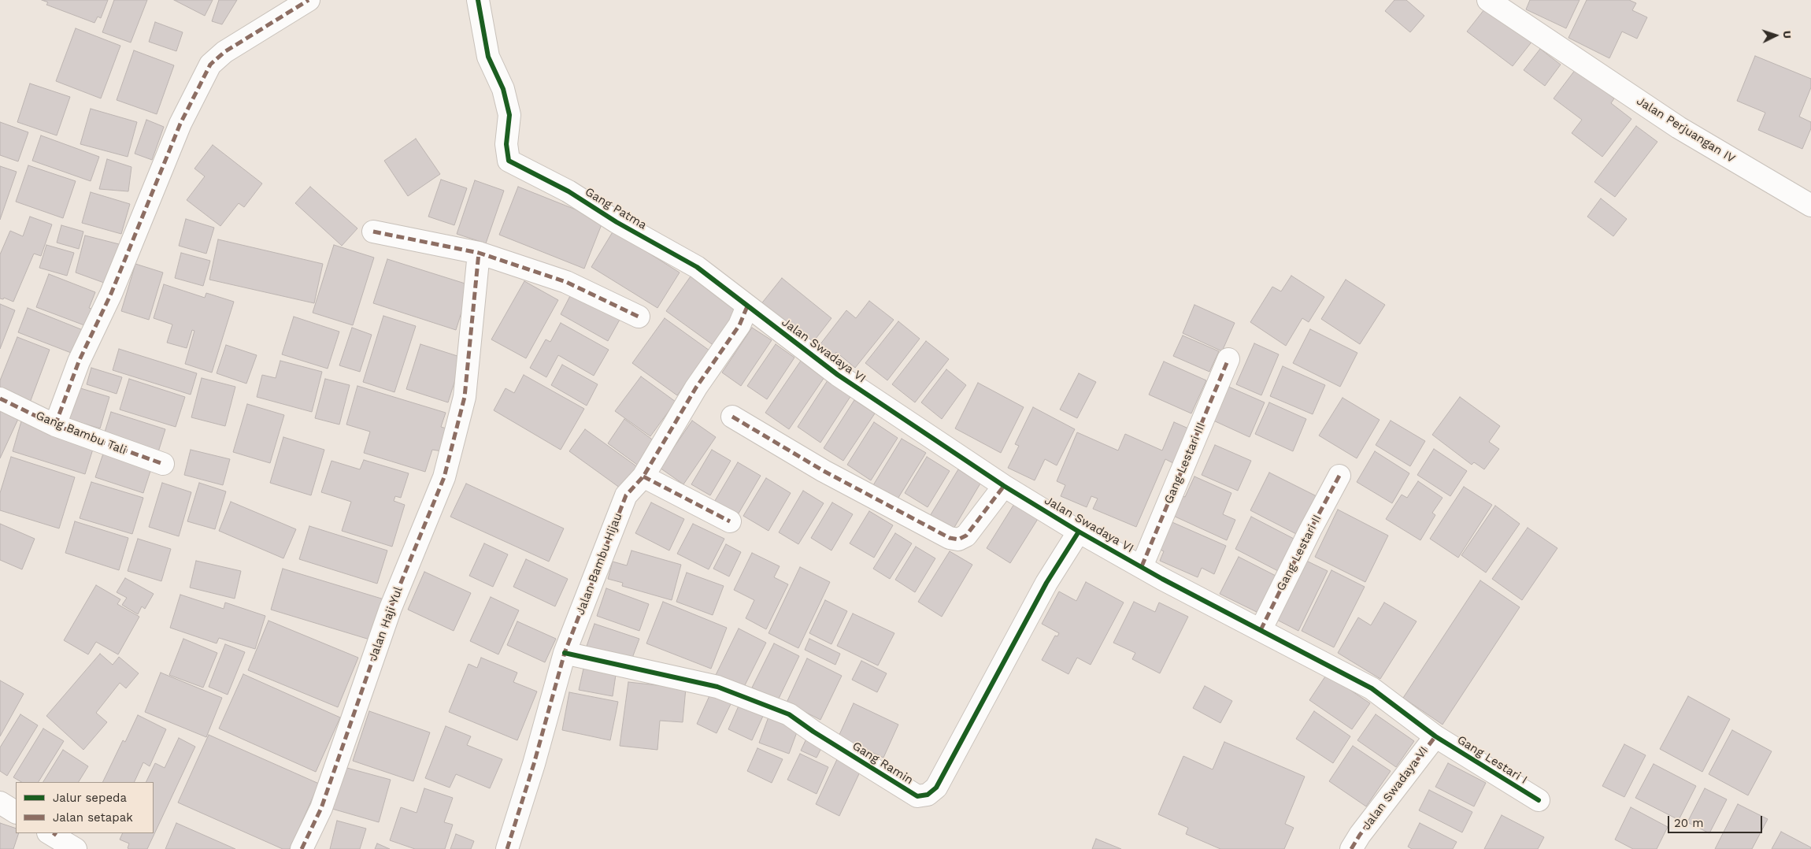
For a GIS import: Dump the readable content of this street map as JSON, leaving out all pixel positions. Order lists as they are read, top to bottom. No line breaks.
{"streets":{"street":["Jalan Perjuangan IV","Gang Patma","Jalan Swadaya VI","Gang Bambu Tali","Gang Lestari III","Gang Lestari II","Jalan Bambu Hijau","Jalan Haji Yul","Gang Lestari I","Gang Ramin"]},"crossings":[["Gang Patma","Jalan Swadaya VI"],["Gang Patma","Jalan Bambu Hijau"],["Jalan Swadaya VI","Gang Lestari III"],["Jalan Swadaya VI","Gang Lestari II"],["Jalan Swadaya VI","Jalan Bambu Hijau"],["Jalan Swadaya VI","Gang Lestari I"],["Jalan Swadaya VI","Gang Ramin"],["Jalan Bambu Hijau","Gang Ramin"]],"legend":["Jalur sepeda","Jalan setapak"],"scale_bar":"20 m","north":"right"}
